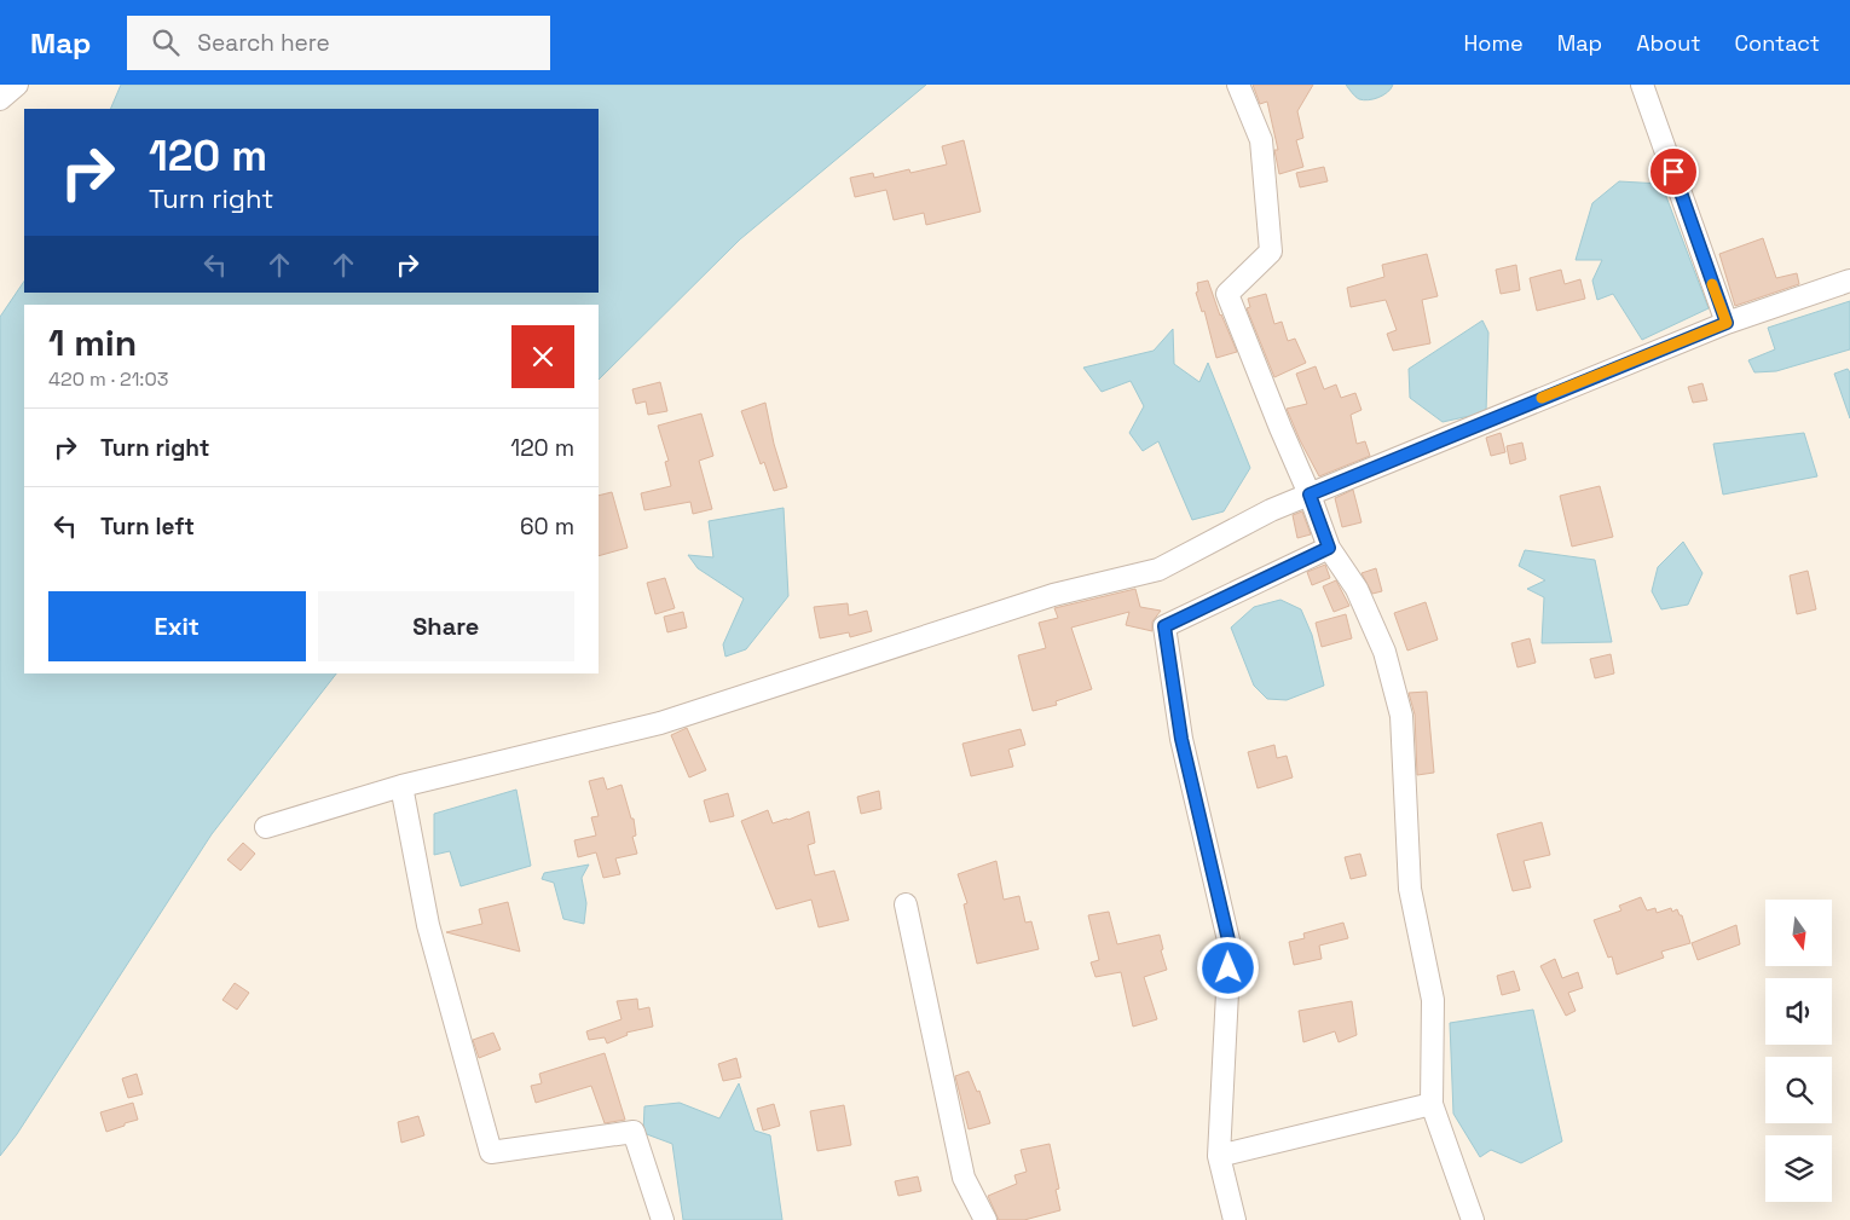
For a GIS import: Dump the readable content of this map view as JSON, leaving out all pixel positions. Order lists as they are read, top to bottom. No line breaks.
{"north":"bottom","page":{"header":"Map","search":"Search here","nav":["Home","Map","About","Contact"],"turn":["120 m","Turn right"],"heading":["1 min","420 m · 21:03"],"list":[{"name":"Turn right","value":"120 m"},{"name":"Turn left","value":"60 m"}],"buttons":["Exit","Share"]}}
